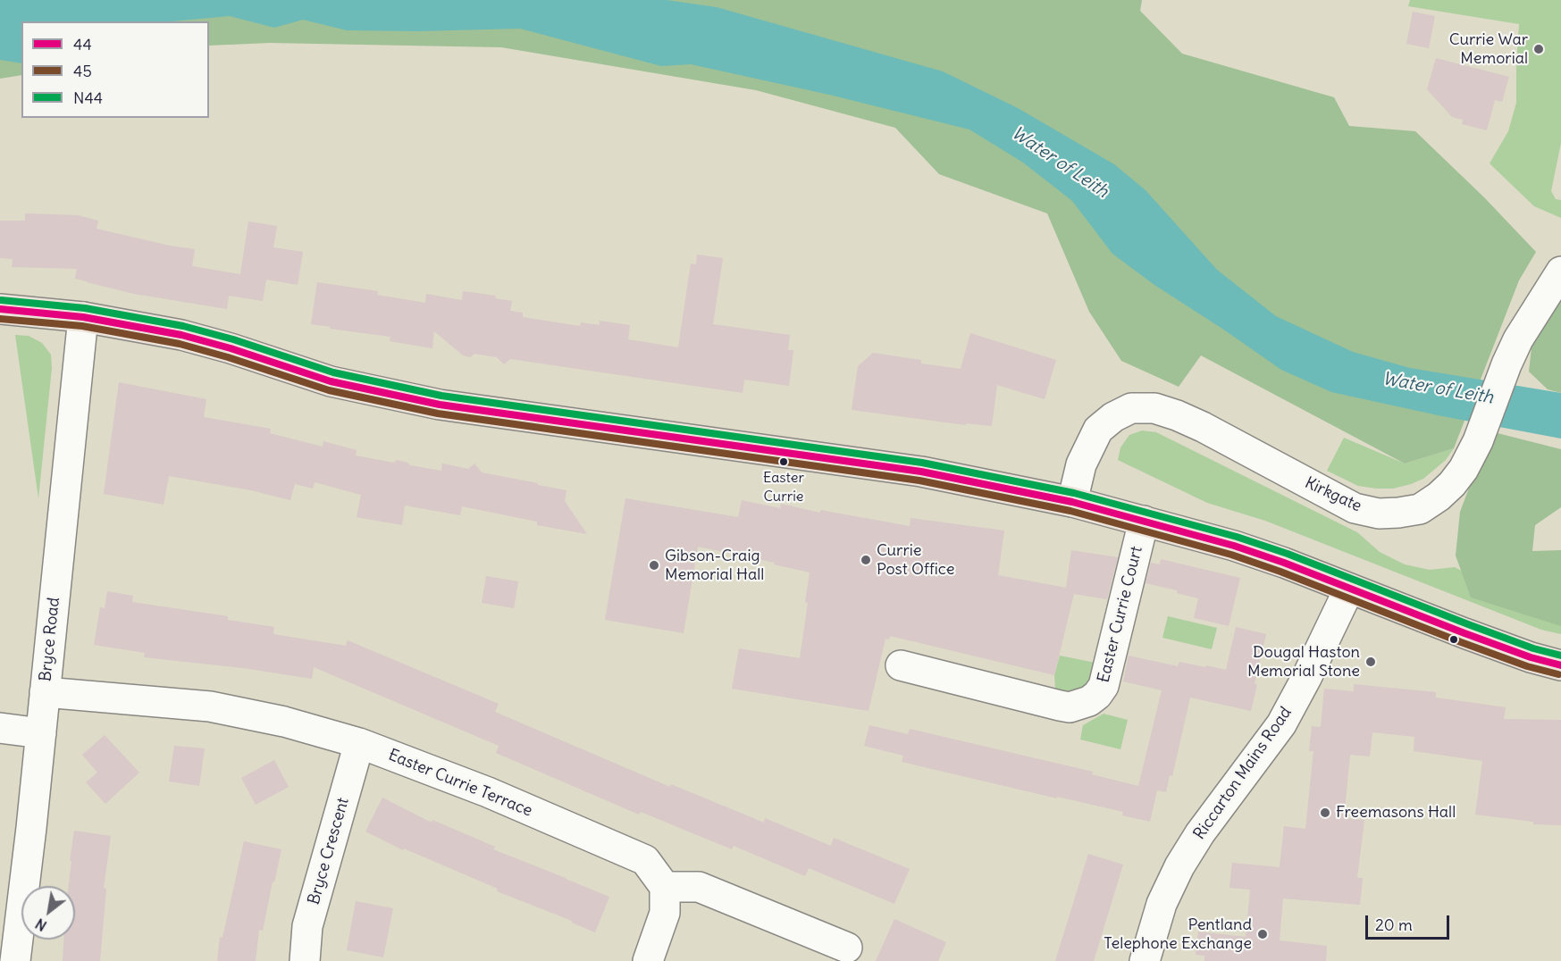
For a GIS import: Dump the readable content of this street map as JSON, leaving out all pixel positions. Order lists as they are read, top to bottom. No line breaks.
{"streets":{"street":["Kirkgate","Easter Currie Court","Bryce Road","Riccarton Mains Road","Easter Currie Terrace","Bryce Crescent"]},"crossings":[["Bryce Road","Easter Currie Terrace"],["Easter Currie Terrace","Bryce Crescent"]],"water":["Water of Leith"],"places":["Currie War Memorial","Easter Currie","Currie Post Office","Gibson-Craig Memorial Hall","Dougal Haston Memorial Stone","Freemasons Hall","Pentland Telephone Exchange"],"lines":["transit line N44","transit line 44","transit line 45"],"legend":["44","45","N44"],"scale_bar":"20 m","north":"bottom left"}
